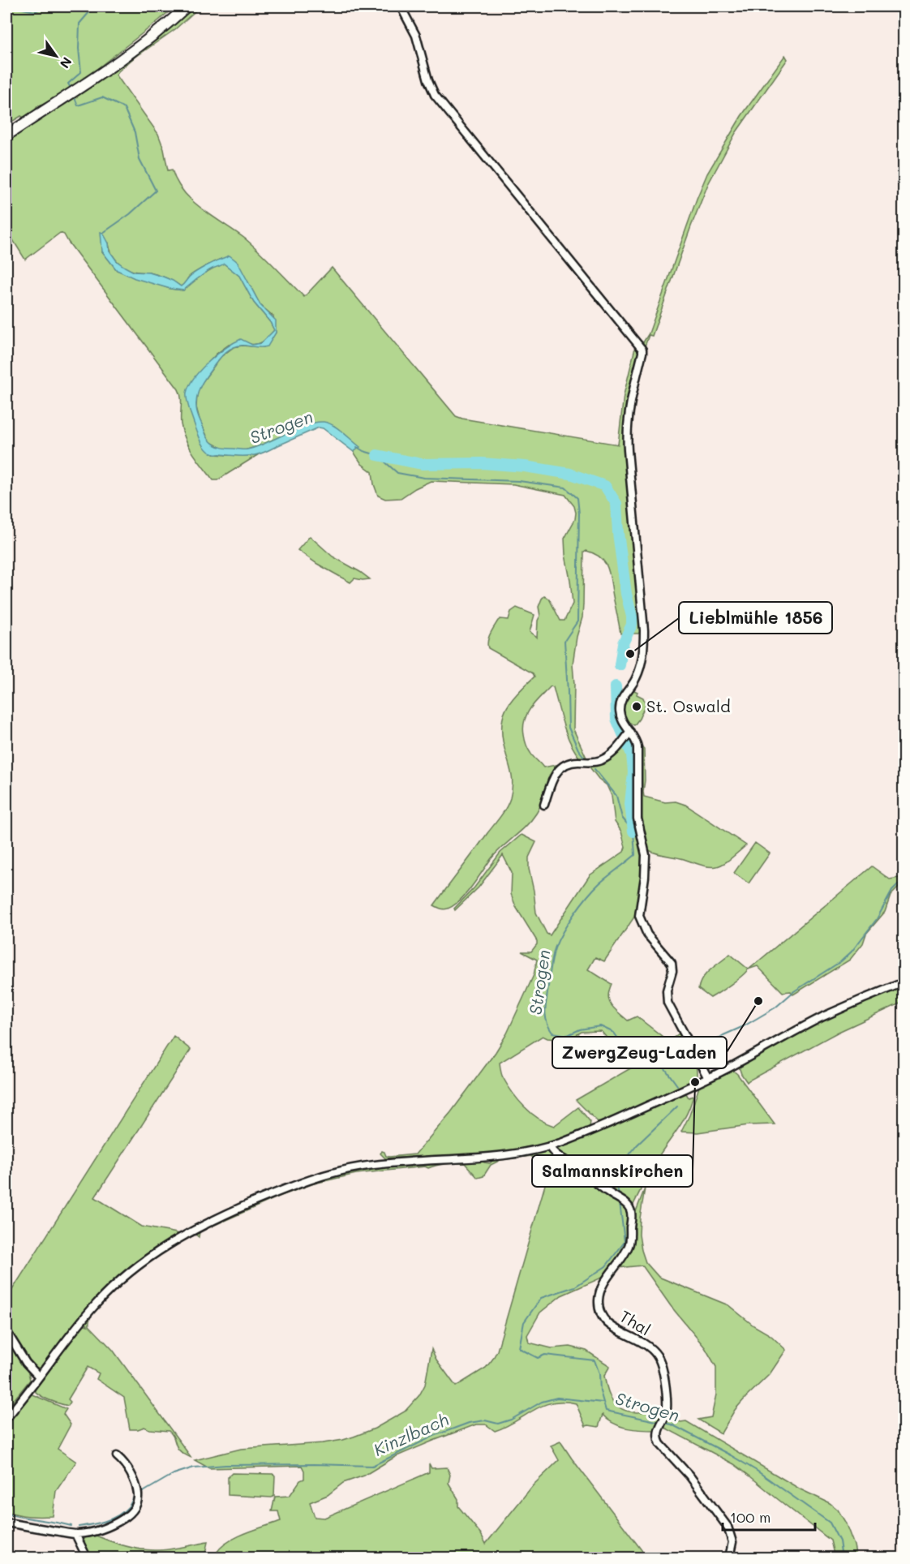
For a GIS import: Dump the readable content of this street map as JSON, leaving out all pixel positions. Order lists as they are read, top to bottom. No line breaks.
{"streets":{"street":["Thal"]},"water":["Strogen","Kinzlbach"],"places":["Lieblmühle 1856","St. Oswald","ZwergZeug-Laden","Salmannskirchen"],"scale_bar":"100 m","north":"bottom right"}
